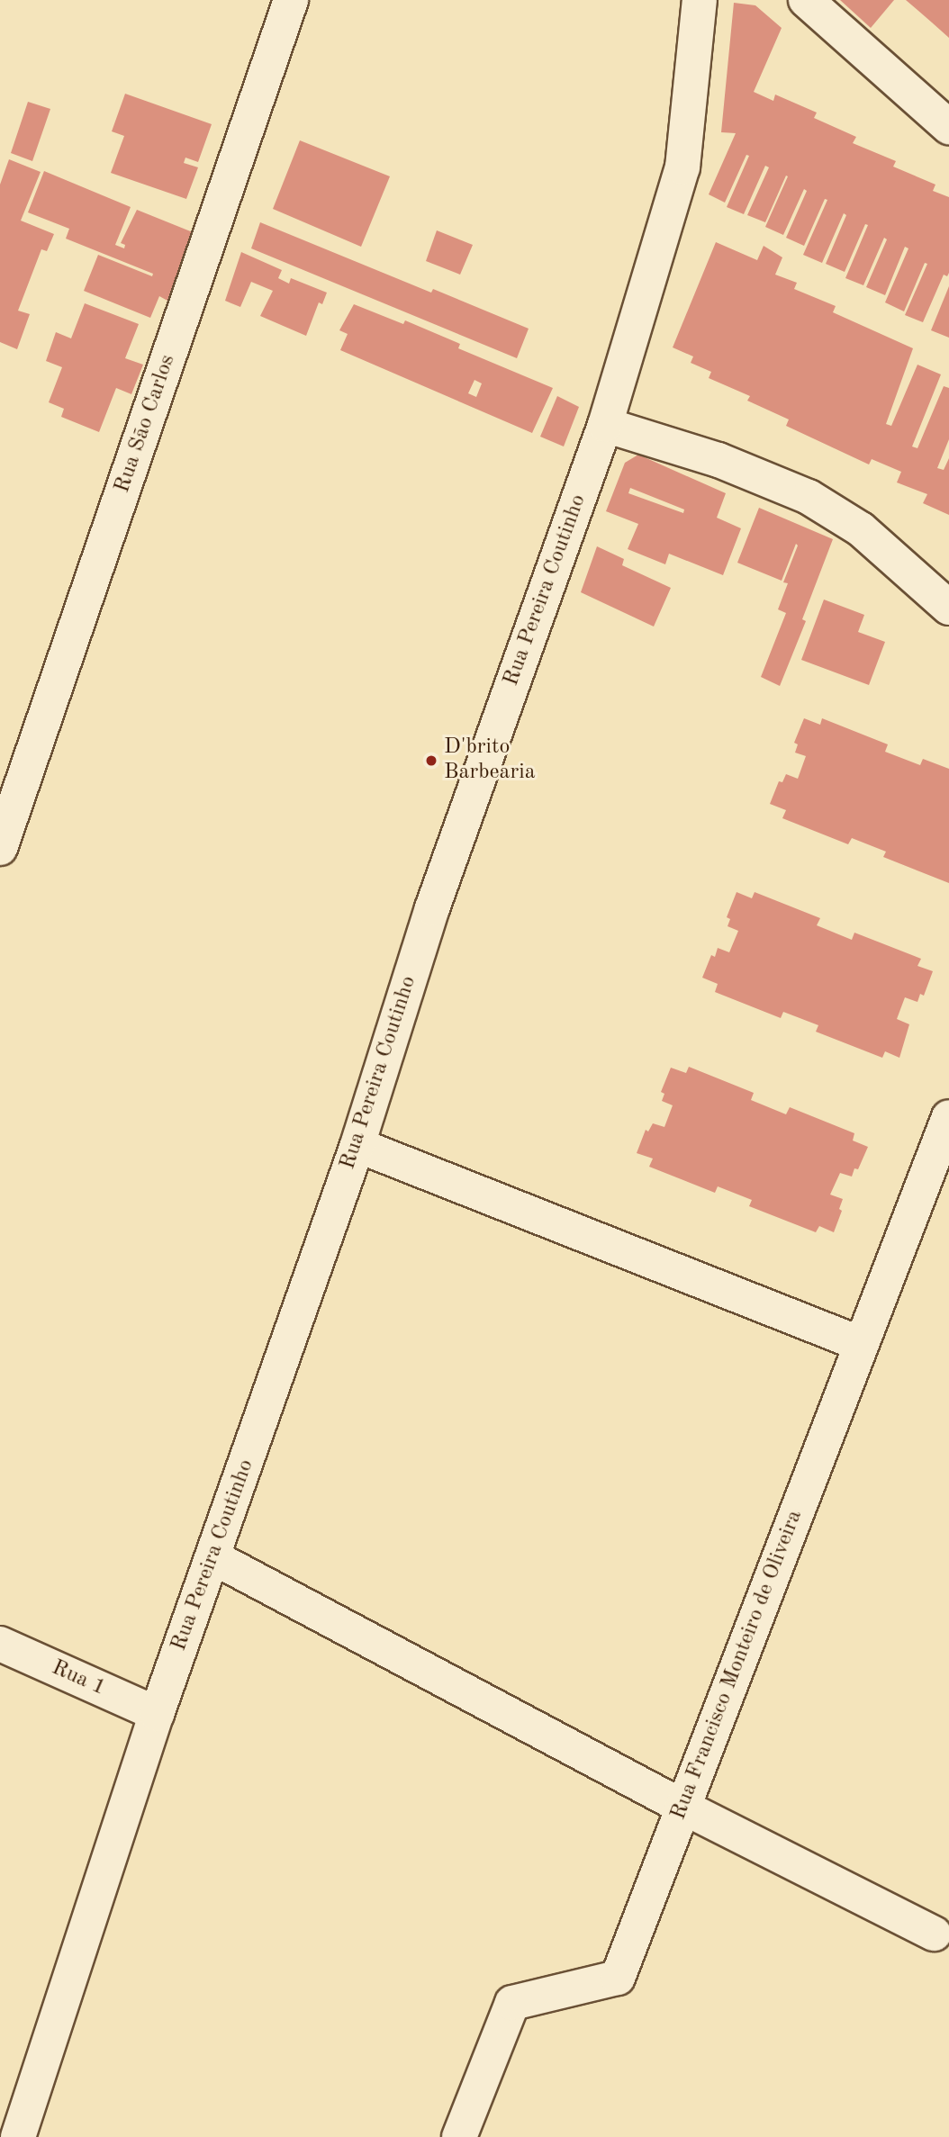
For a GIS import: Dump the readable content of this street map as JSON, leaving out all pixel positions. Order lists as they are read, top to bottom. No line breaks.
{"streets":{"street":["Rua São Carlos","Rua Pereira Coutinho","Rua Francisco Monteiro de Oliveira","Rua 1"]},"crossings":[["Rua Pereira Coutinho","Rua 1"]],"places":["D'brito Barbearia"]}
